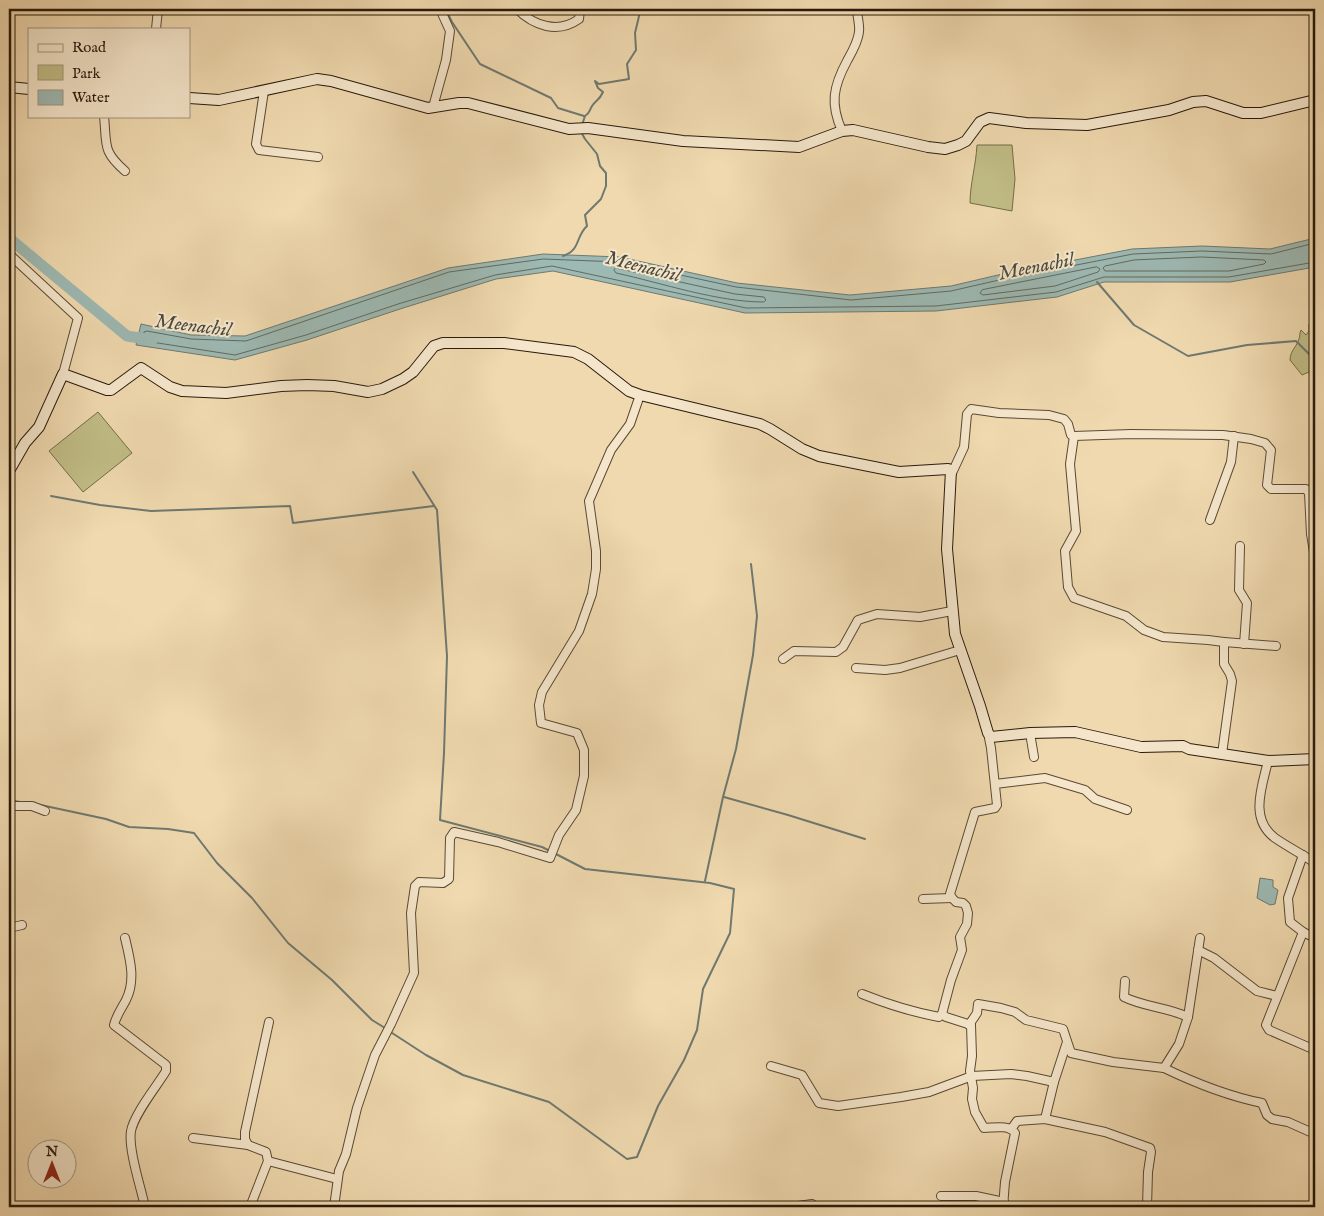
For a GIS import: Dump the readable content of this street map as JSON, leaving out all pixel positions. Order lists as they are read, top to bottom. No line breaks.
{"water":["Meenachil"],"legend":["Road","Park","Water"],"north":"top"}
